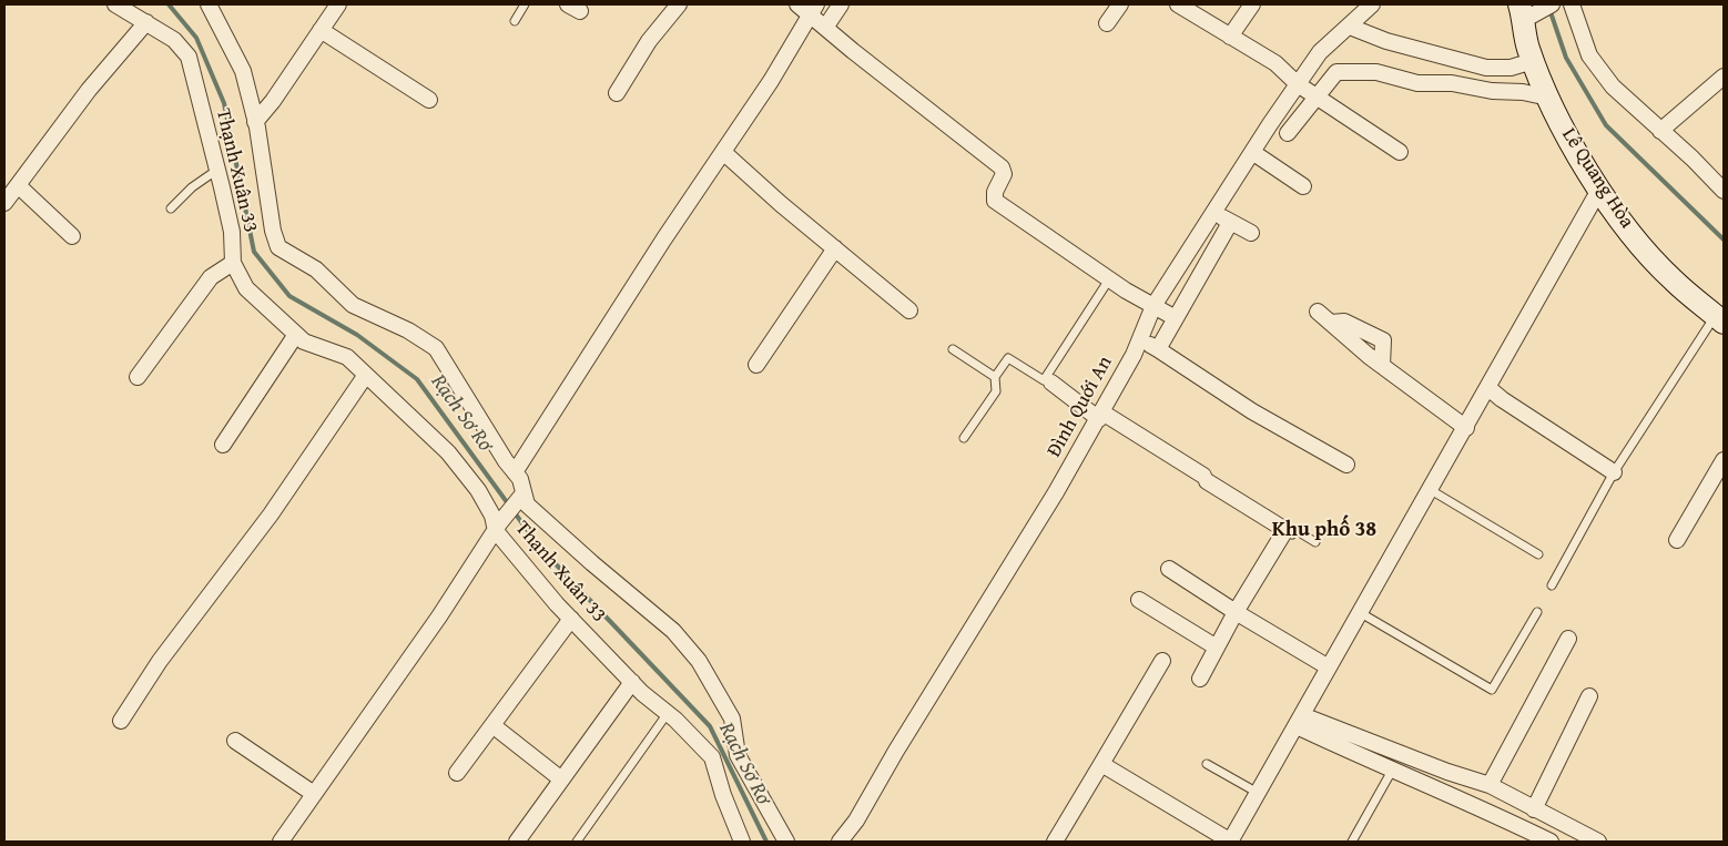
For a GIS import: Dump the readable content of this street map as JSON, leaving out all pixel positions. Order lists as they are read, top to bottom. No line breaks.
{"streets":{"street":["Thạnh Xuân 33","Lê Quang Hòa","Đình Quới An"]},"districts":["Khu phố 38"],"water":["Rạch Sơ Rơ"]}
